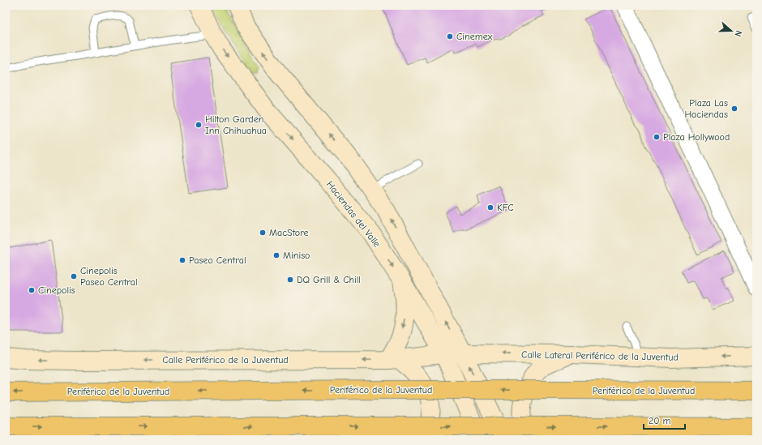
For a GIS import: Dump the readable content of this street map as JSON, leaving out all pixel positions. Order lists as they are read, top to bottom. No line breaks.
{"streets":{"highway":["Periférico de la Juventud"],"main road":["Haciendas del Valle","Calle Lateral Periférico de la Juventud","Calle Periférico de la Juventud"]},"crossings":[["Haciendas del Valle","Calle Lateral Periférico de la Juventud"],["Haciendas del Valle","Calle Periférico de la Juventud"],["Calle Lateral Periférico de la Juventud","Calle Periférico de la Juventud"]],"one_way":["Calle Lateral Periférico de la Juventud","Calle Periférico de la Juventud"],"places":["Cinemex","Plaza Las Haciendas","Hilton Garden Inn Chihuahua","Plaza Hollywood","KFC","MacStore","Miniso","Paseo Central","Cinepolis Paseo Central","DQ Grill & Chill","Cinepolis"],"scale_bar":"20 m","north":"right"}
